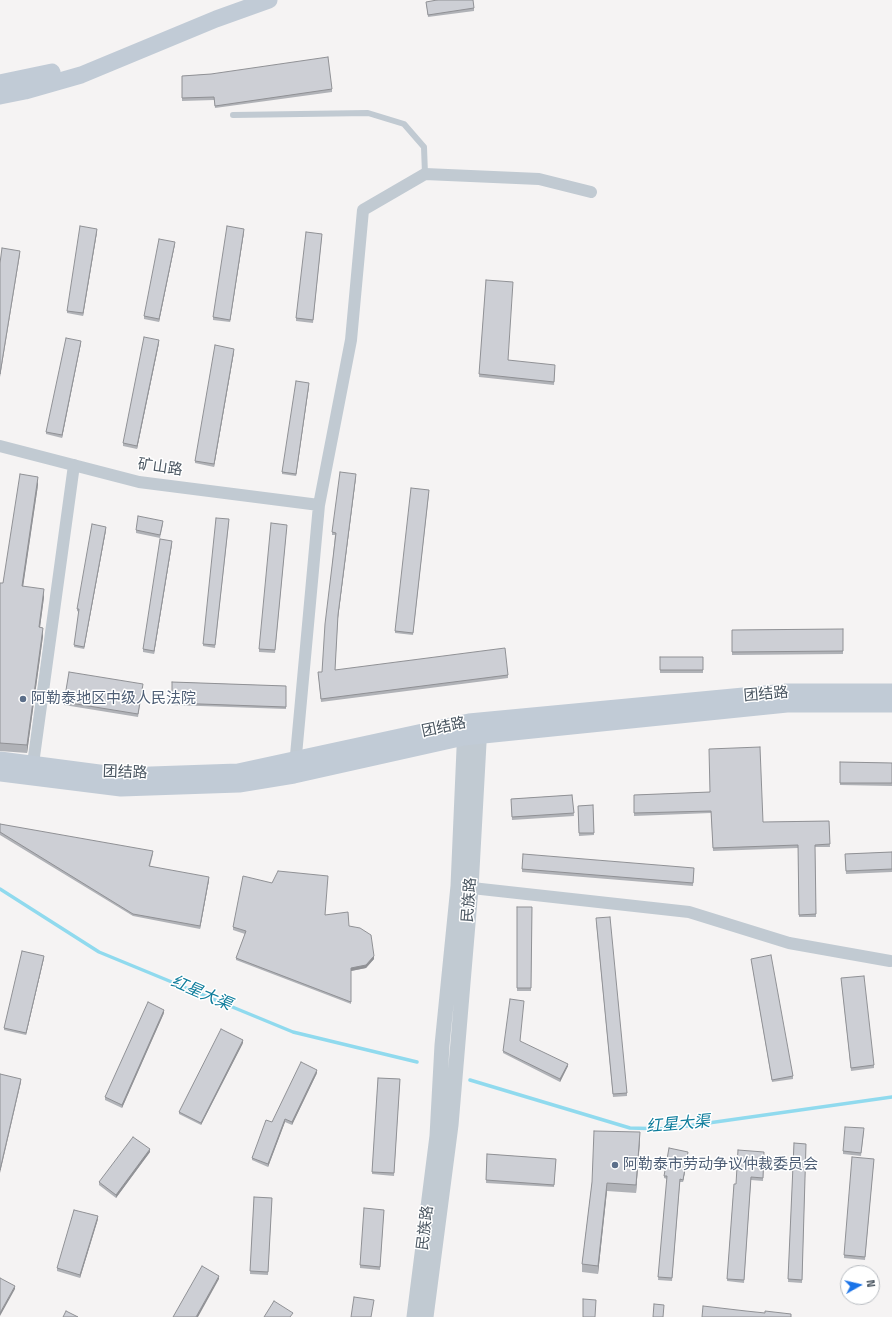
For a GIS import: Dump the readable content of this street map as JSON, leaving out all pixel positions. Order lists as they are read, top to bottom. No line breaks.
{"streets":{"main road":["团结路"],"street":["矿山路","民族路"]},"crossings":[["团结路","民族路"]],"water":["红星大渠"],"places":["阿勒泰地区中级人民法院","阿勒泰市劳动争议仲裁委员会"],"north":"right"}
